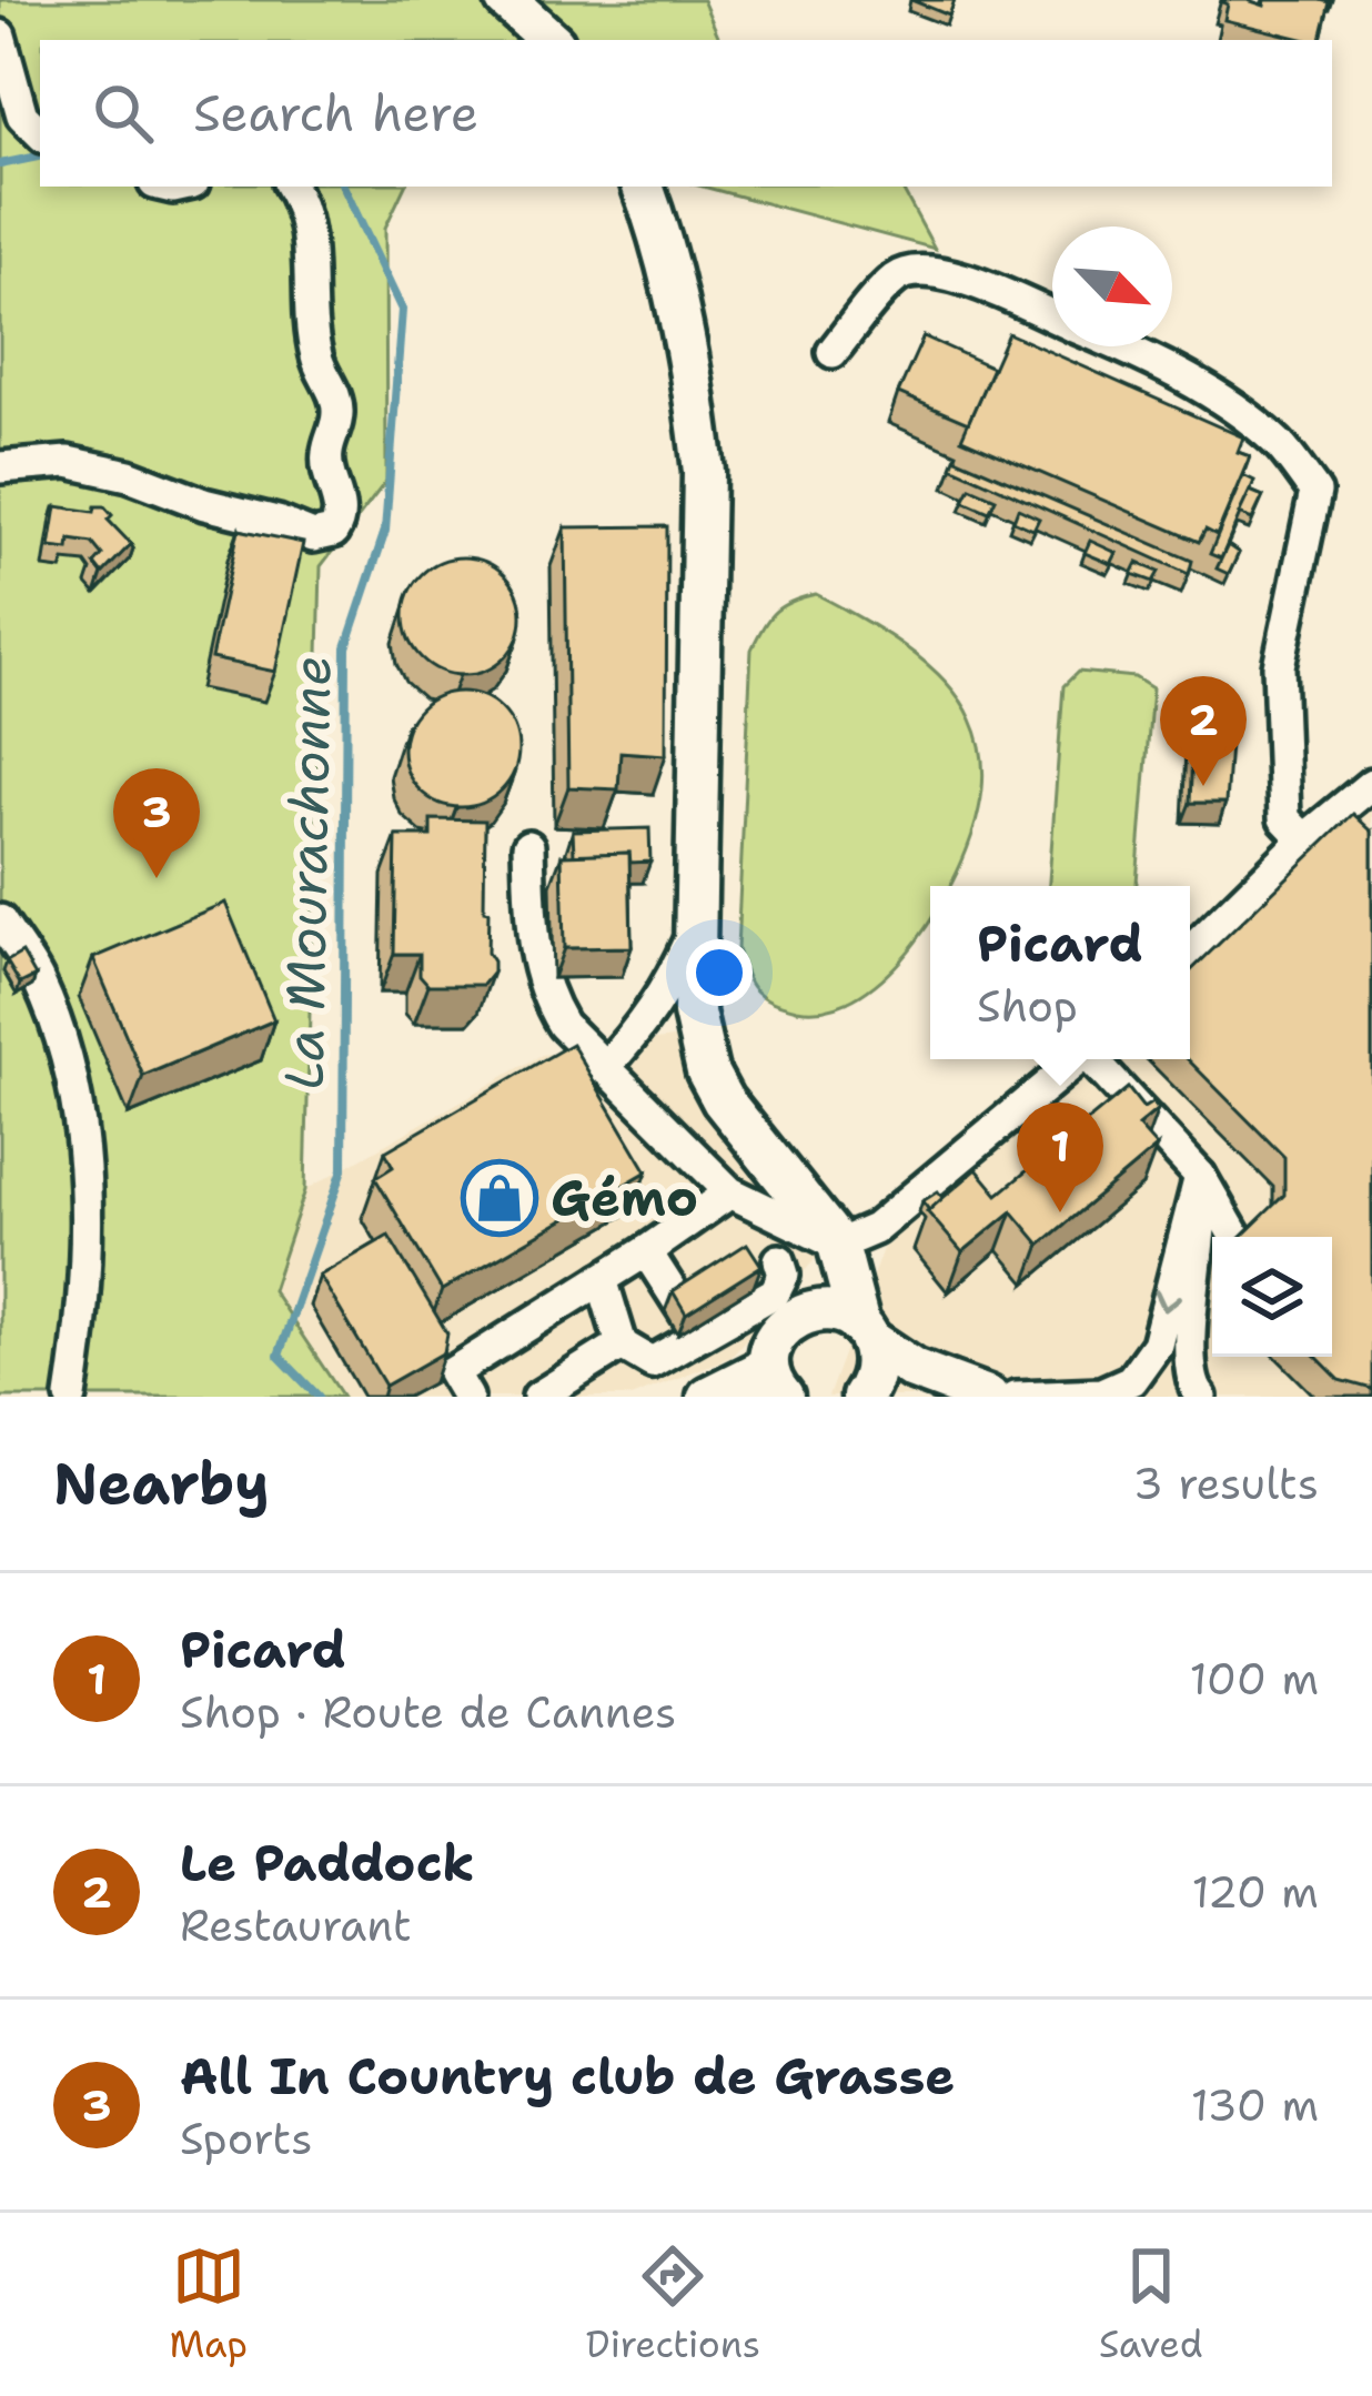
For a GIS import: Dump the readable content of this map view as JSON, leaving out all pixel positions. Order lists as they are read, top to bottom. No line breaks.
{"water":["La Mourachonne"],"places":{"shop":["Gémo"]},"north":"bottom right","page":{"search":"Search here","pins":["2","3","1"],"popup":["Picard","Shop"],"heading":["Nearby","3 results"],"list":[{"mark":"1","name":"Picard","note":"Shop · Route de Cannes","value":"100 m"},{"mark":"2","name":"Le Paddock","note":"Restaurant","value":"120 m"},{"mark":"3","name":"All In Country club de Grasse","note":"Sports","value":"130 m"}],"nav":["Map","Directions","Saved"]}}
